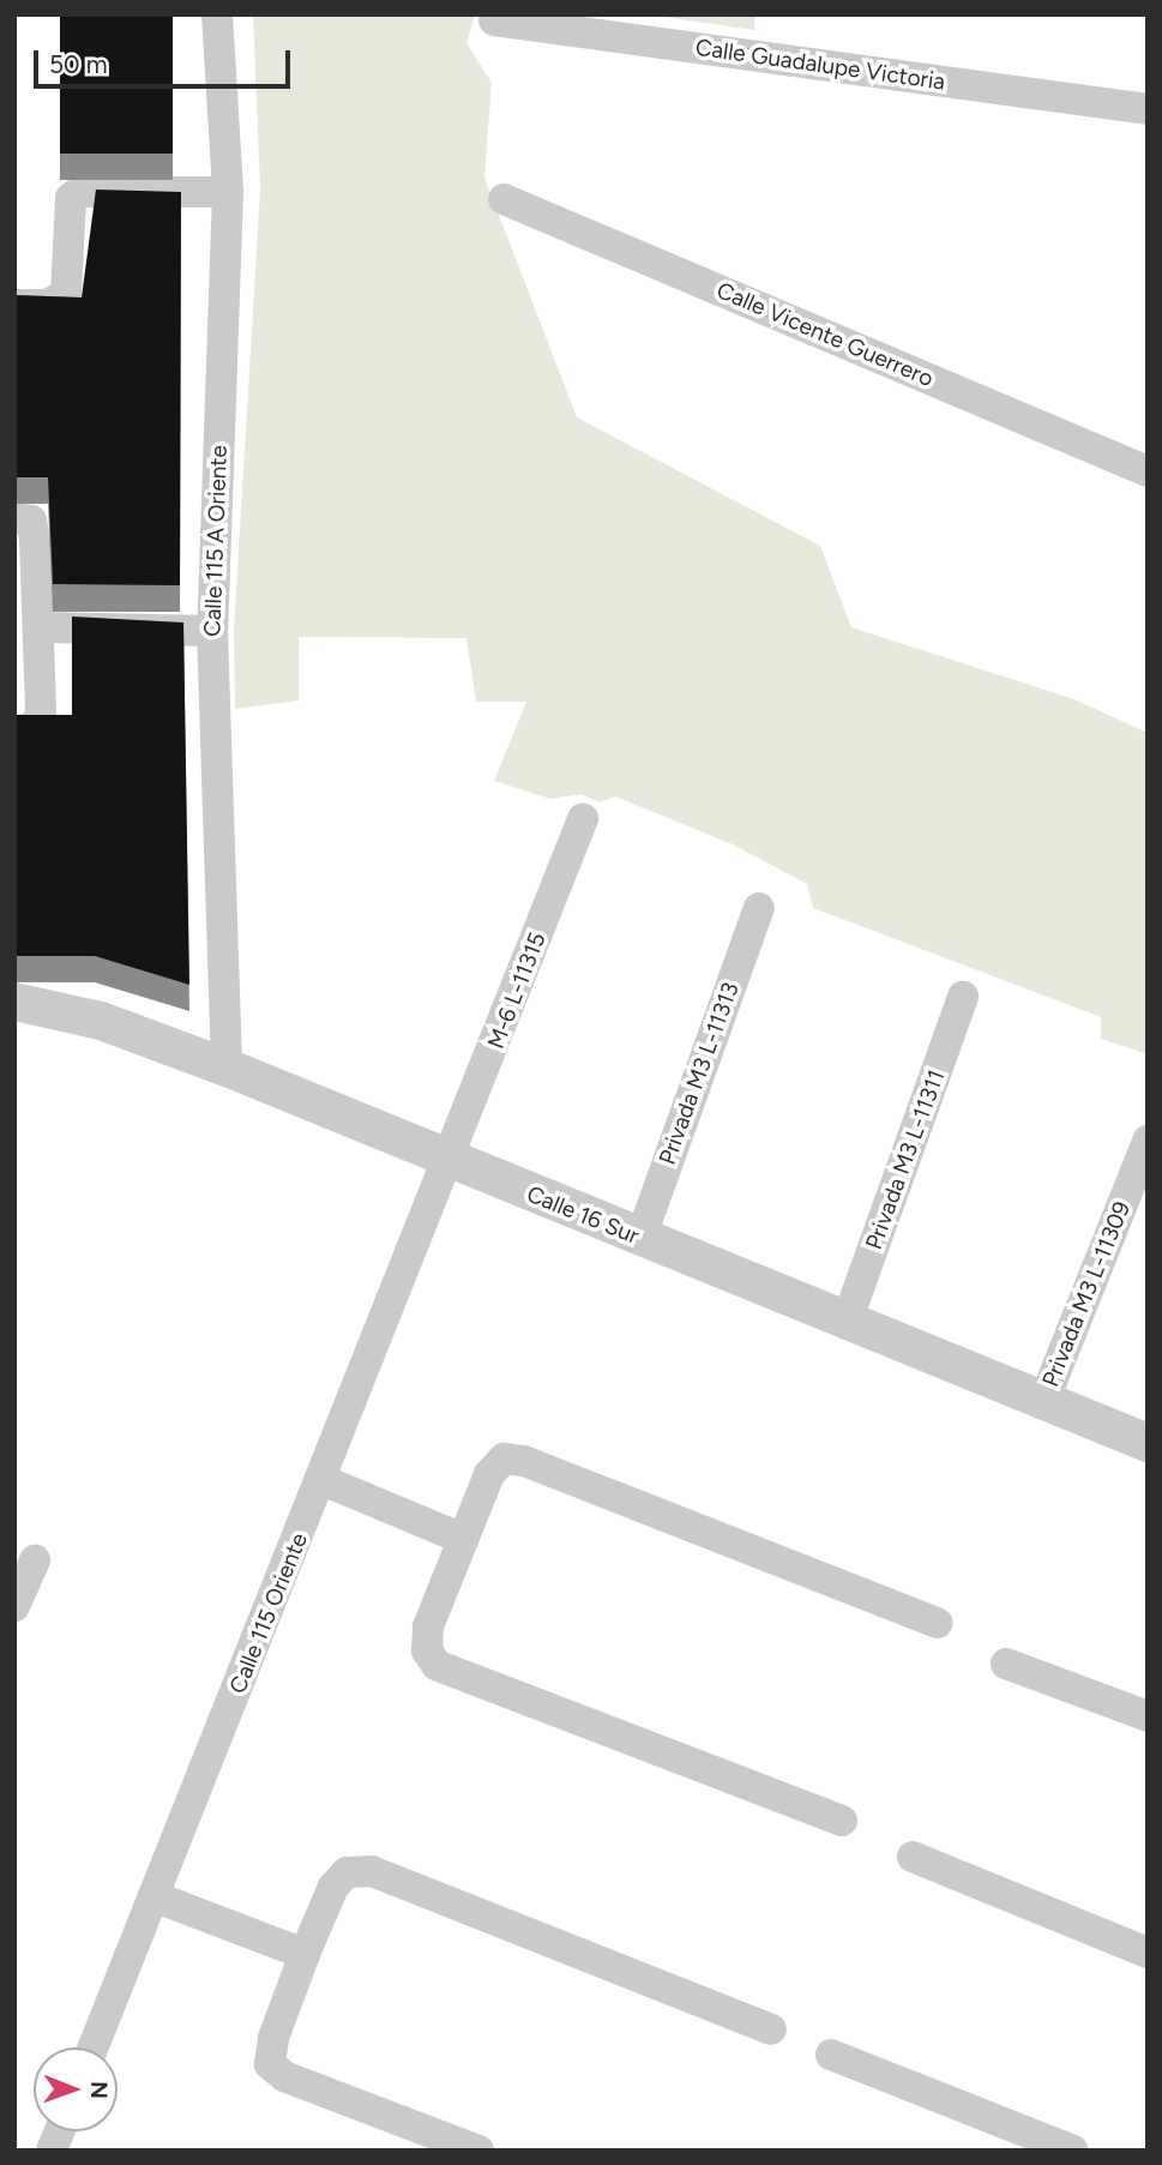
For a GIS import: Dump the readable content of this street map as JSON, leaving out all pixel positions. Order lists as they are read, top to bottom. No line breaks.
{"streets":{"street":["Calle Guadalupe Victoria","Calle Vicente Guerrero","Calle 115 A Oriente","M-6 L-11315","Privada M3 L-11313","Privada M3 L-11311","Calle 16 Sur","Privada M3 L-11309","Calle 115 Oriente"]},"crossings":[["Calle 115 A Oriente","Calle 16 Sur"],["M-6 L-11315","Calle 16 Sur"],["M-6 L-11315","Calle 115 Oriente"],["Privada M3 L-11313","Calle 16 Sur"],["Privada M3 L-11311","Calle 16 Sur"],["Calle 16 Sur","Privada M3 L-11309"],["Calle 16 Sur","Calle 115 Oriente"]],"scale_bar":"50 m","north":"right"}
